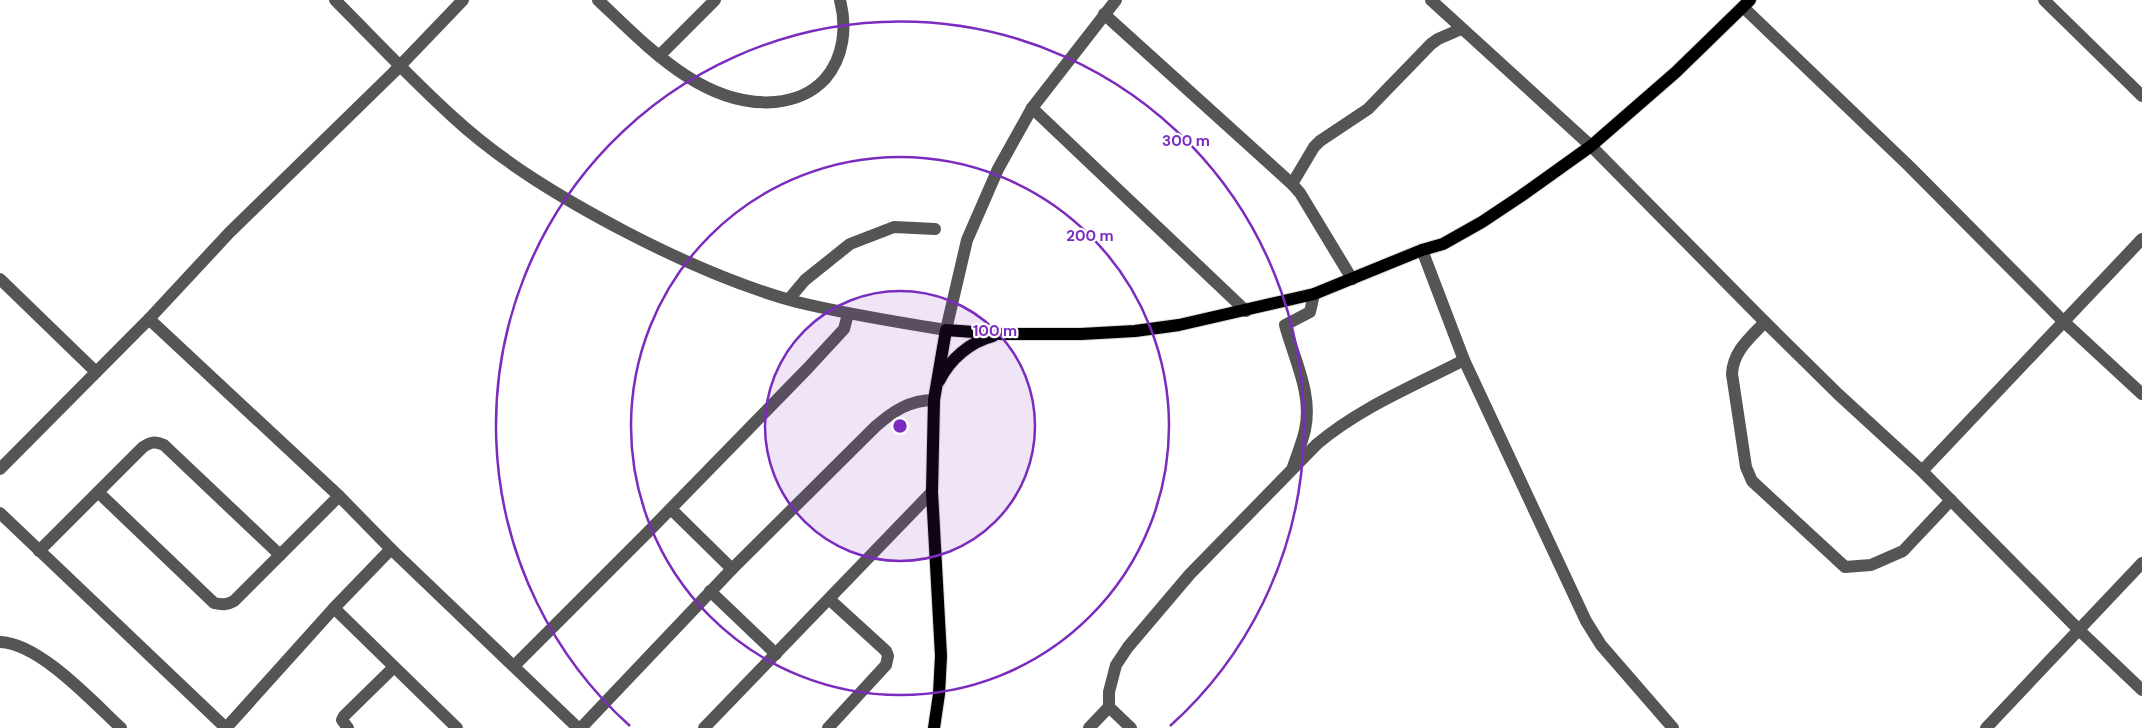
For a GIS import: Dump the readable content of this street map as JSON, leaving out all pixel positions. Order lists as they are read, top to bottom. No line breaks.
{"rings":["300 m","200 m","100 m"]}
